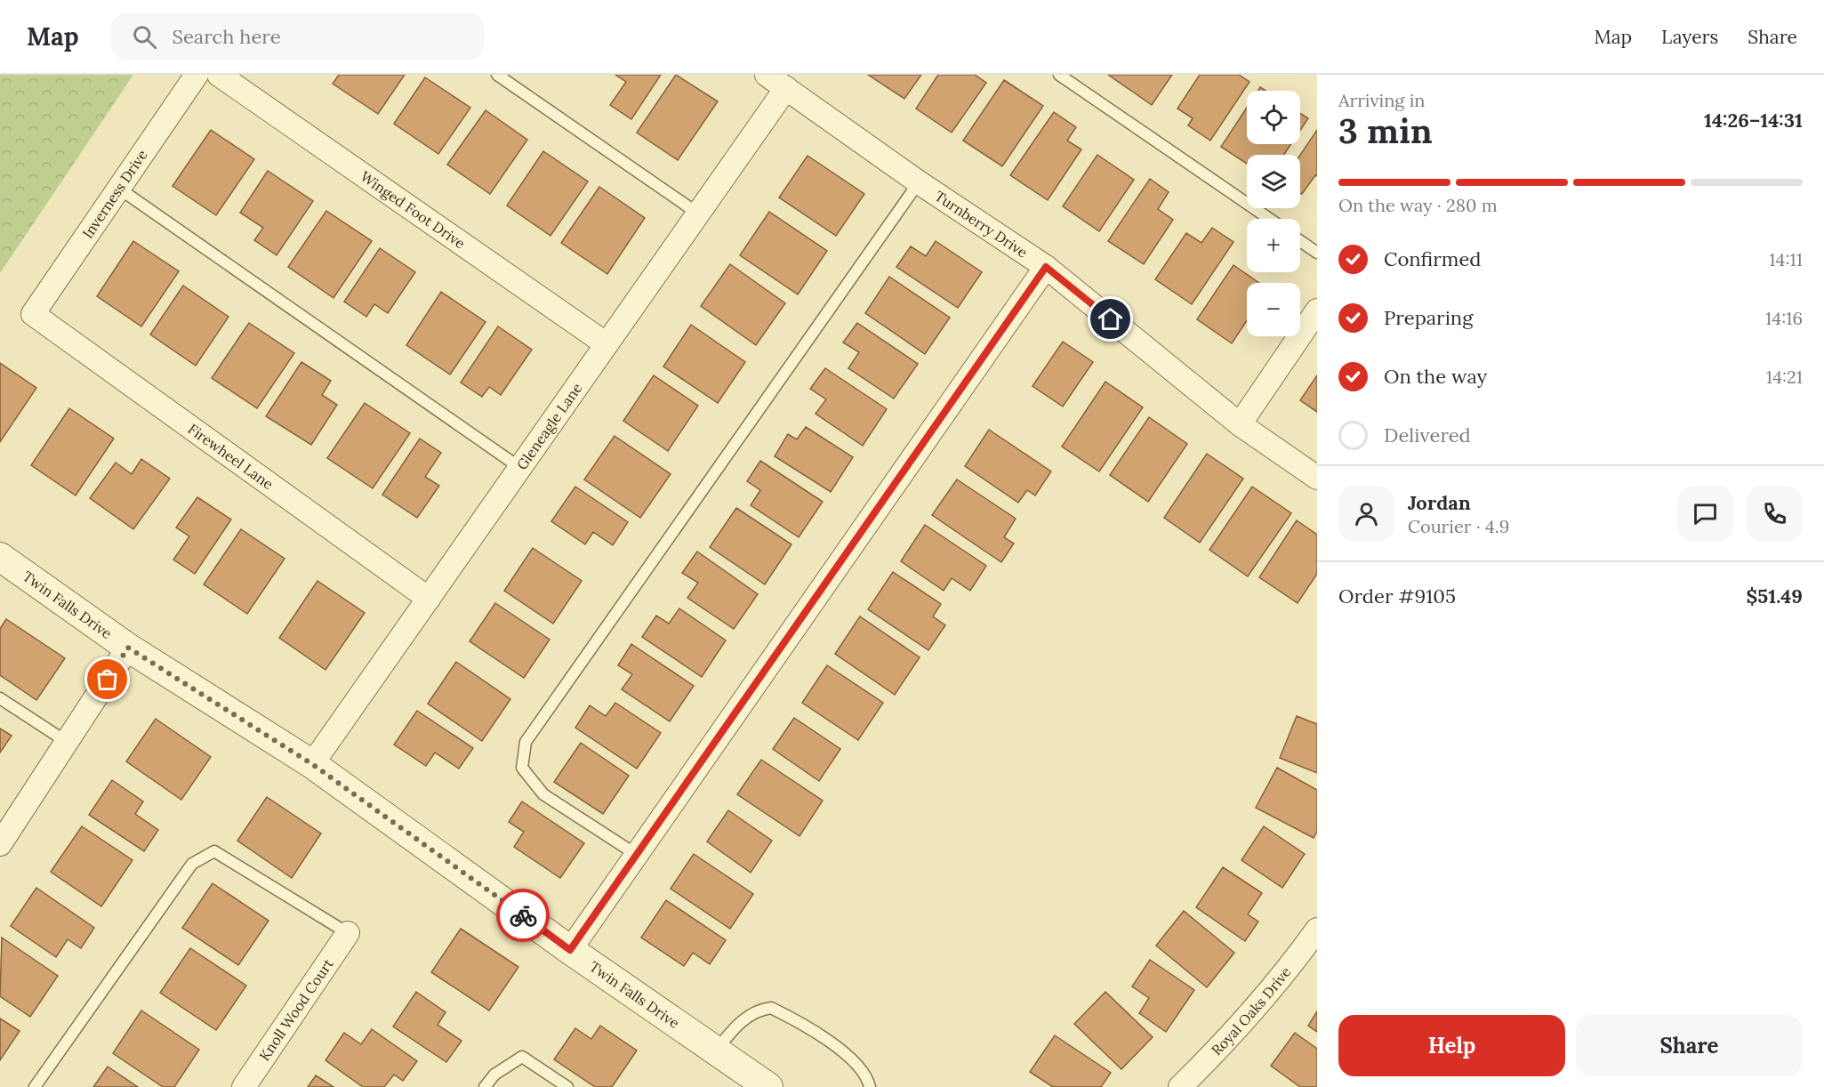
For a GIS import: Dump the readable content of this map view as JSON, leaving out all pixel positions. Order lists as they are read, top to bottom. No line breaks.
{"streets":{"street":["Inverness Drive","Winged Foot Drive","Turnberry Drive","Gleneagle Lane","Firewheel Lane","Twin Falls Drive","Knoll Wood Court","Royal Oaks Drive"]},"crossings":[["Inverness Drive","Firewheel Lane"],["Winged Foot Drive","Gleneagle Lane"],["Turnberry Drive","Gleneagle Lane"],["Gleneagle Lane","Firewheel Lane"],["Gleneagle Lane","Twin Falls Drive"]],"page":{"header":"Map","search":"Search here","nav":["Map","Layers","Share"],"heading":["3 min","Arriving in","14:26–14:31"],"panel":["Jordan","Courier · 4.9","Order #9105","$51.49"],"map_buttons":["+","−"],"bar":"On the way · 280 m","list":[["Confirmed","14:11"],["Preparing","14:16"],["On the way","14:21"],"Delivered"],"buttons":["Help","Share"]}}
